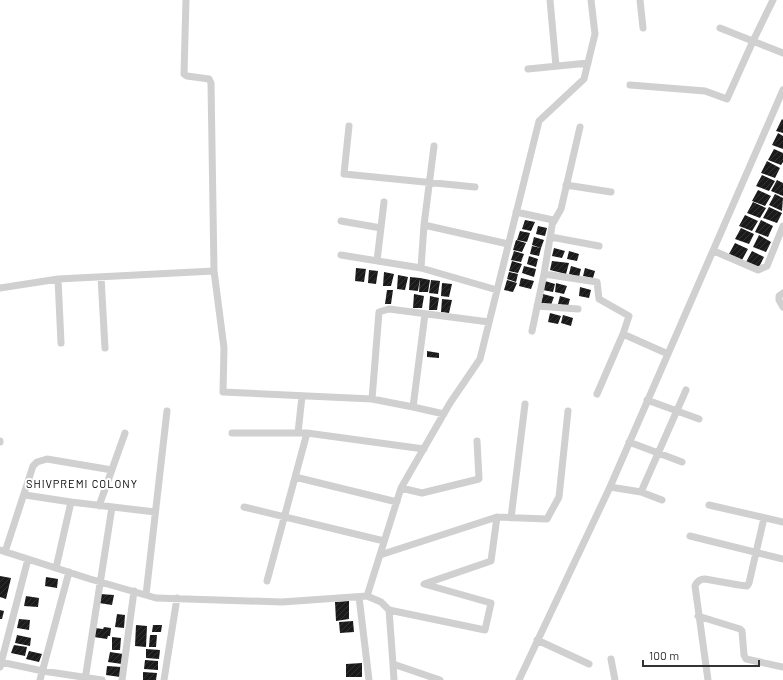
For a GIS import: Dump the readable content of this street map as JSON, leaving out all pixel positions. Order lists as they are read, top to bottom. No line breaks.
{"districts":["SHIVPREMI COLONY"],"scale_bar":"100 m"}
